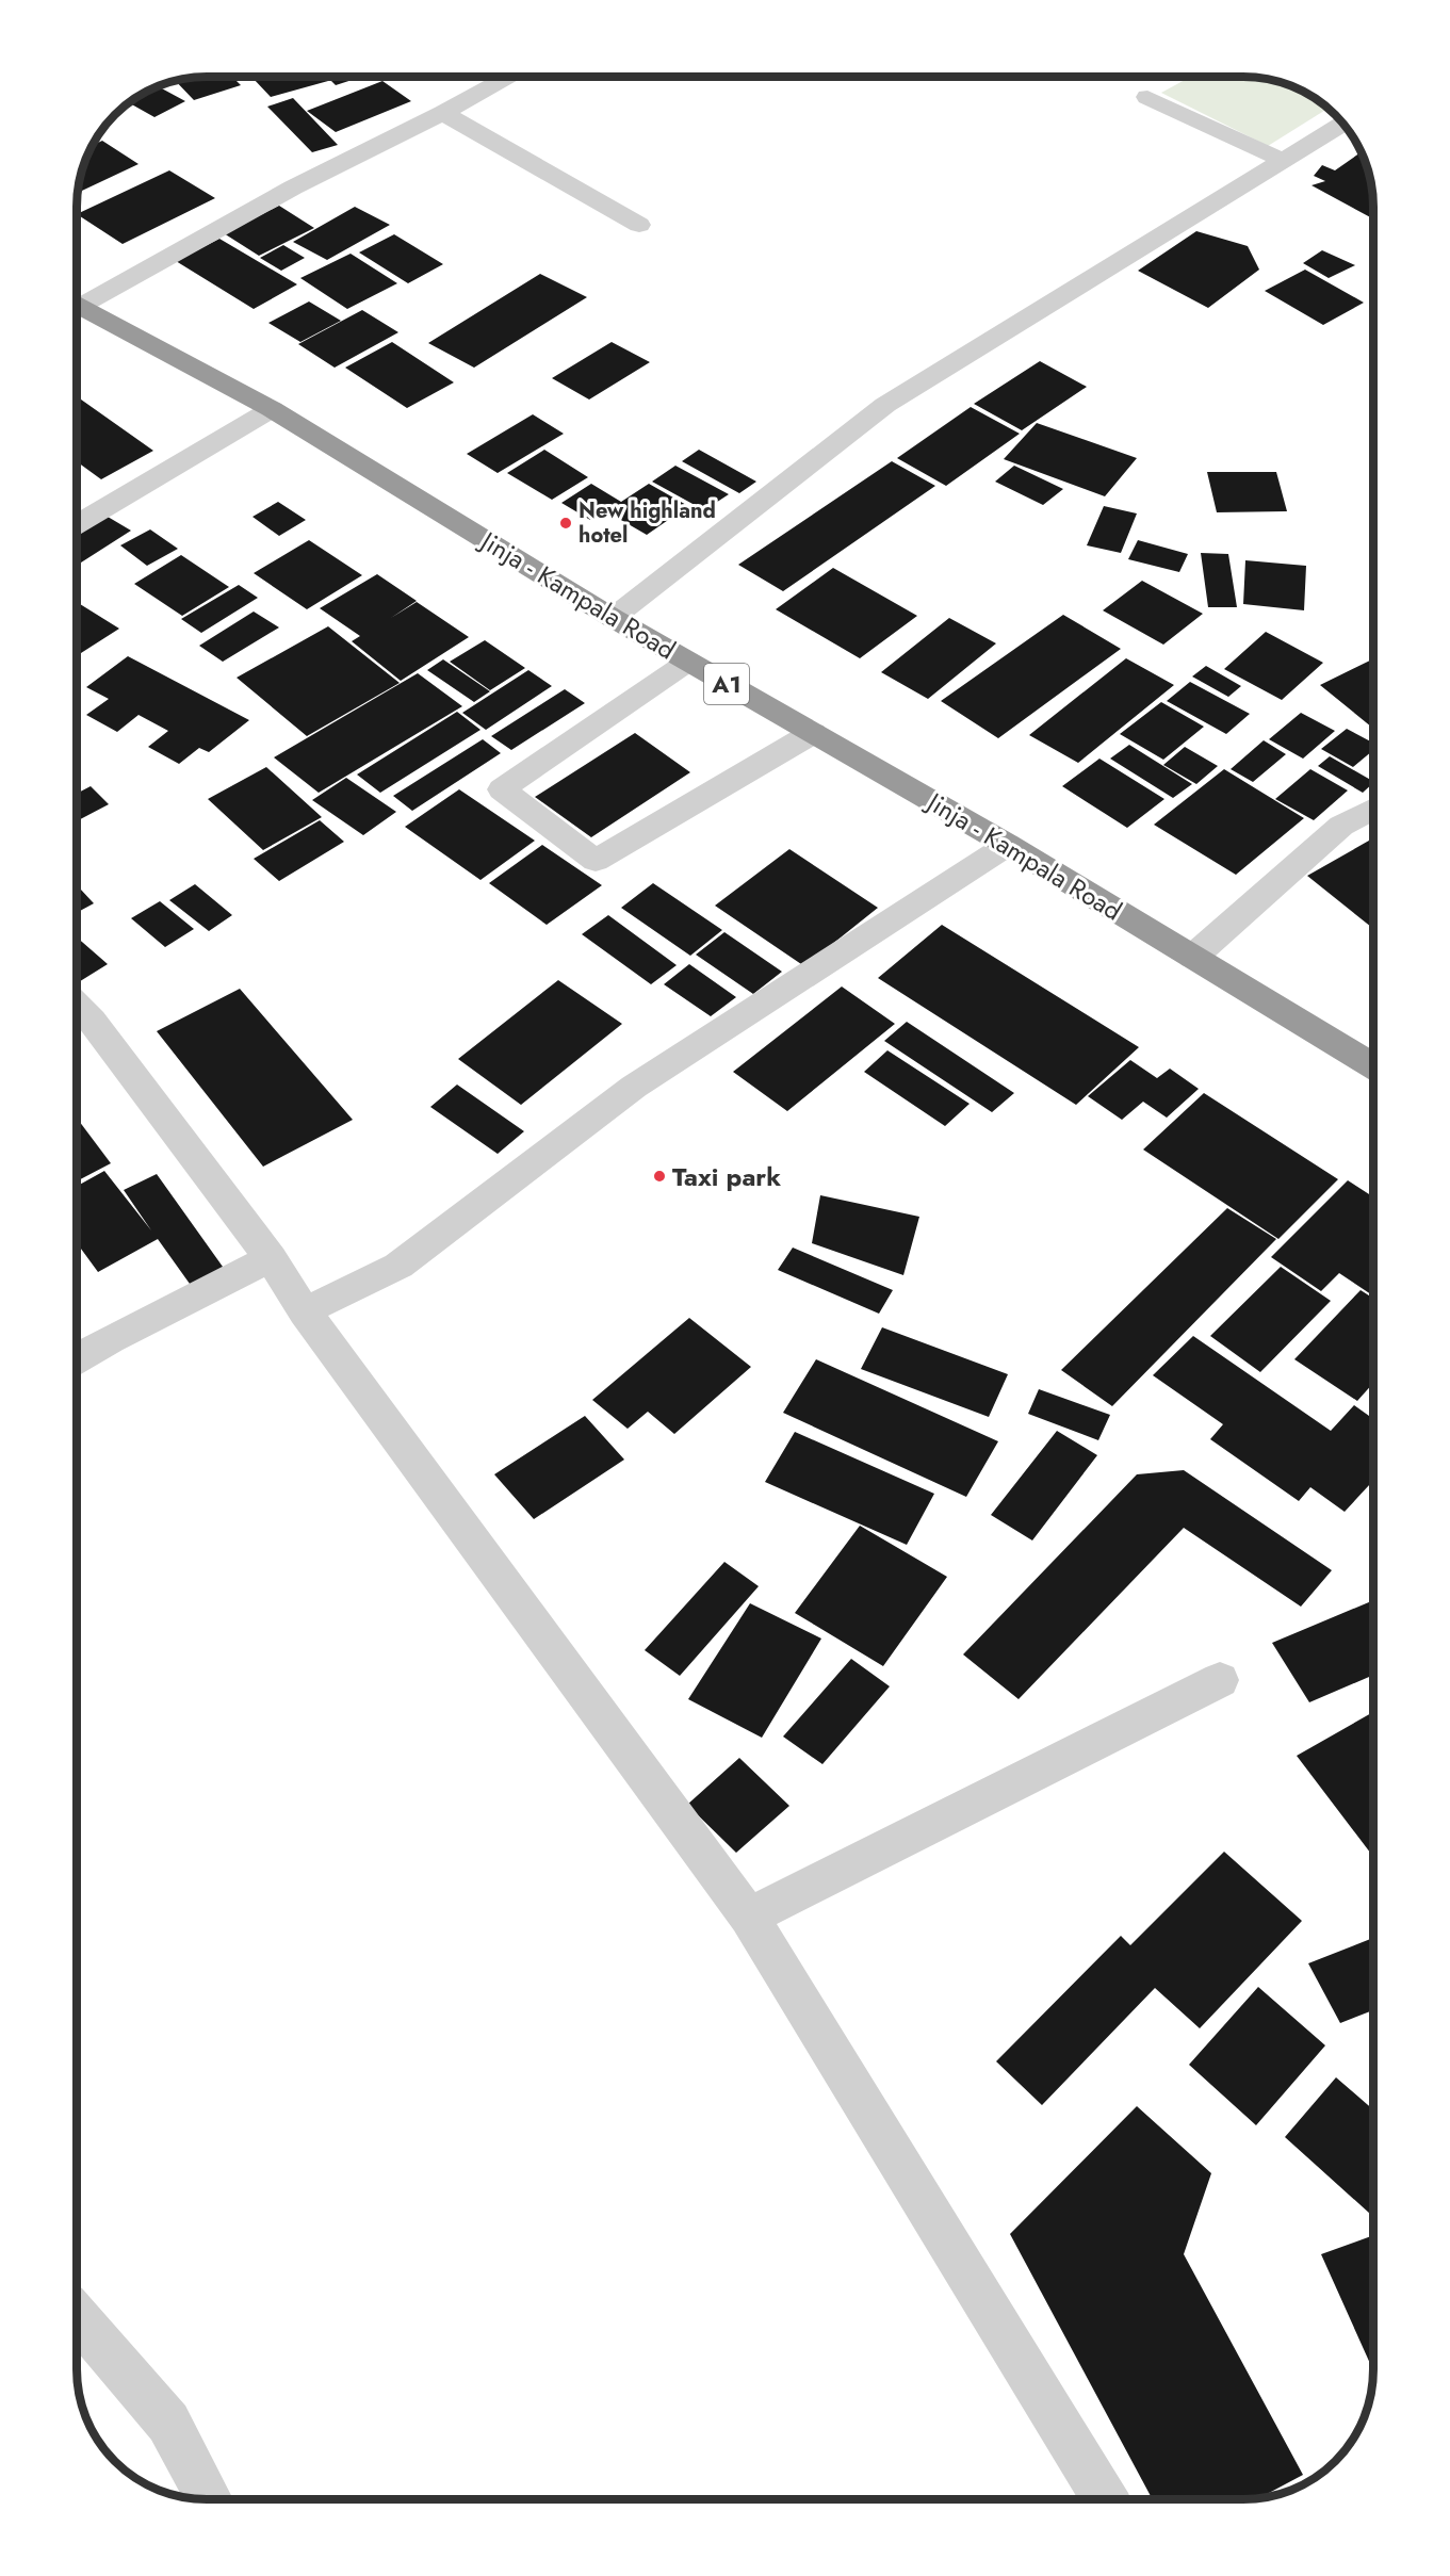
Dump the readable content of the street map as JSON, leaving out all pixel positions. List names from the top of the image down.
{
  "streets": {
    "highway": ["Jinja - Kampala Road", "A1"]
  },
  "places": ["New highland hotel", "Taxi park"]
}
